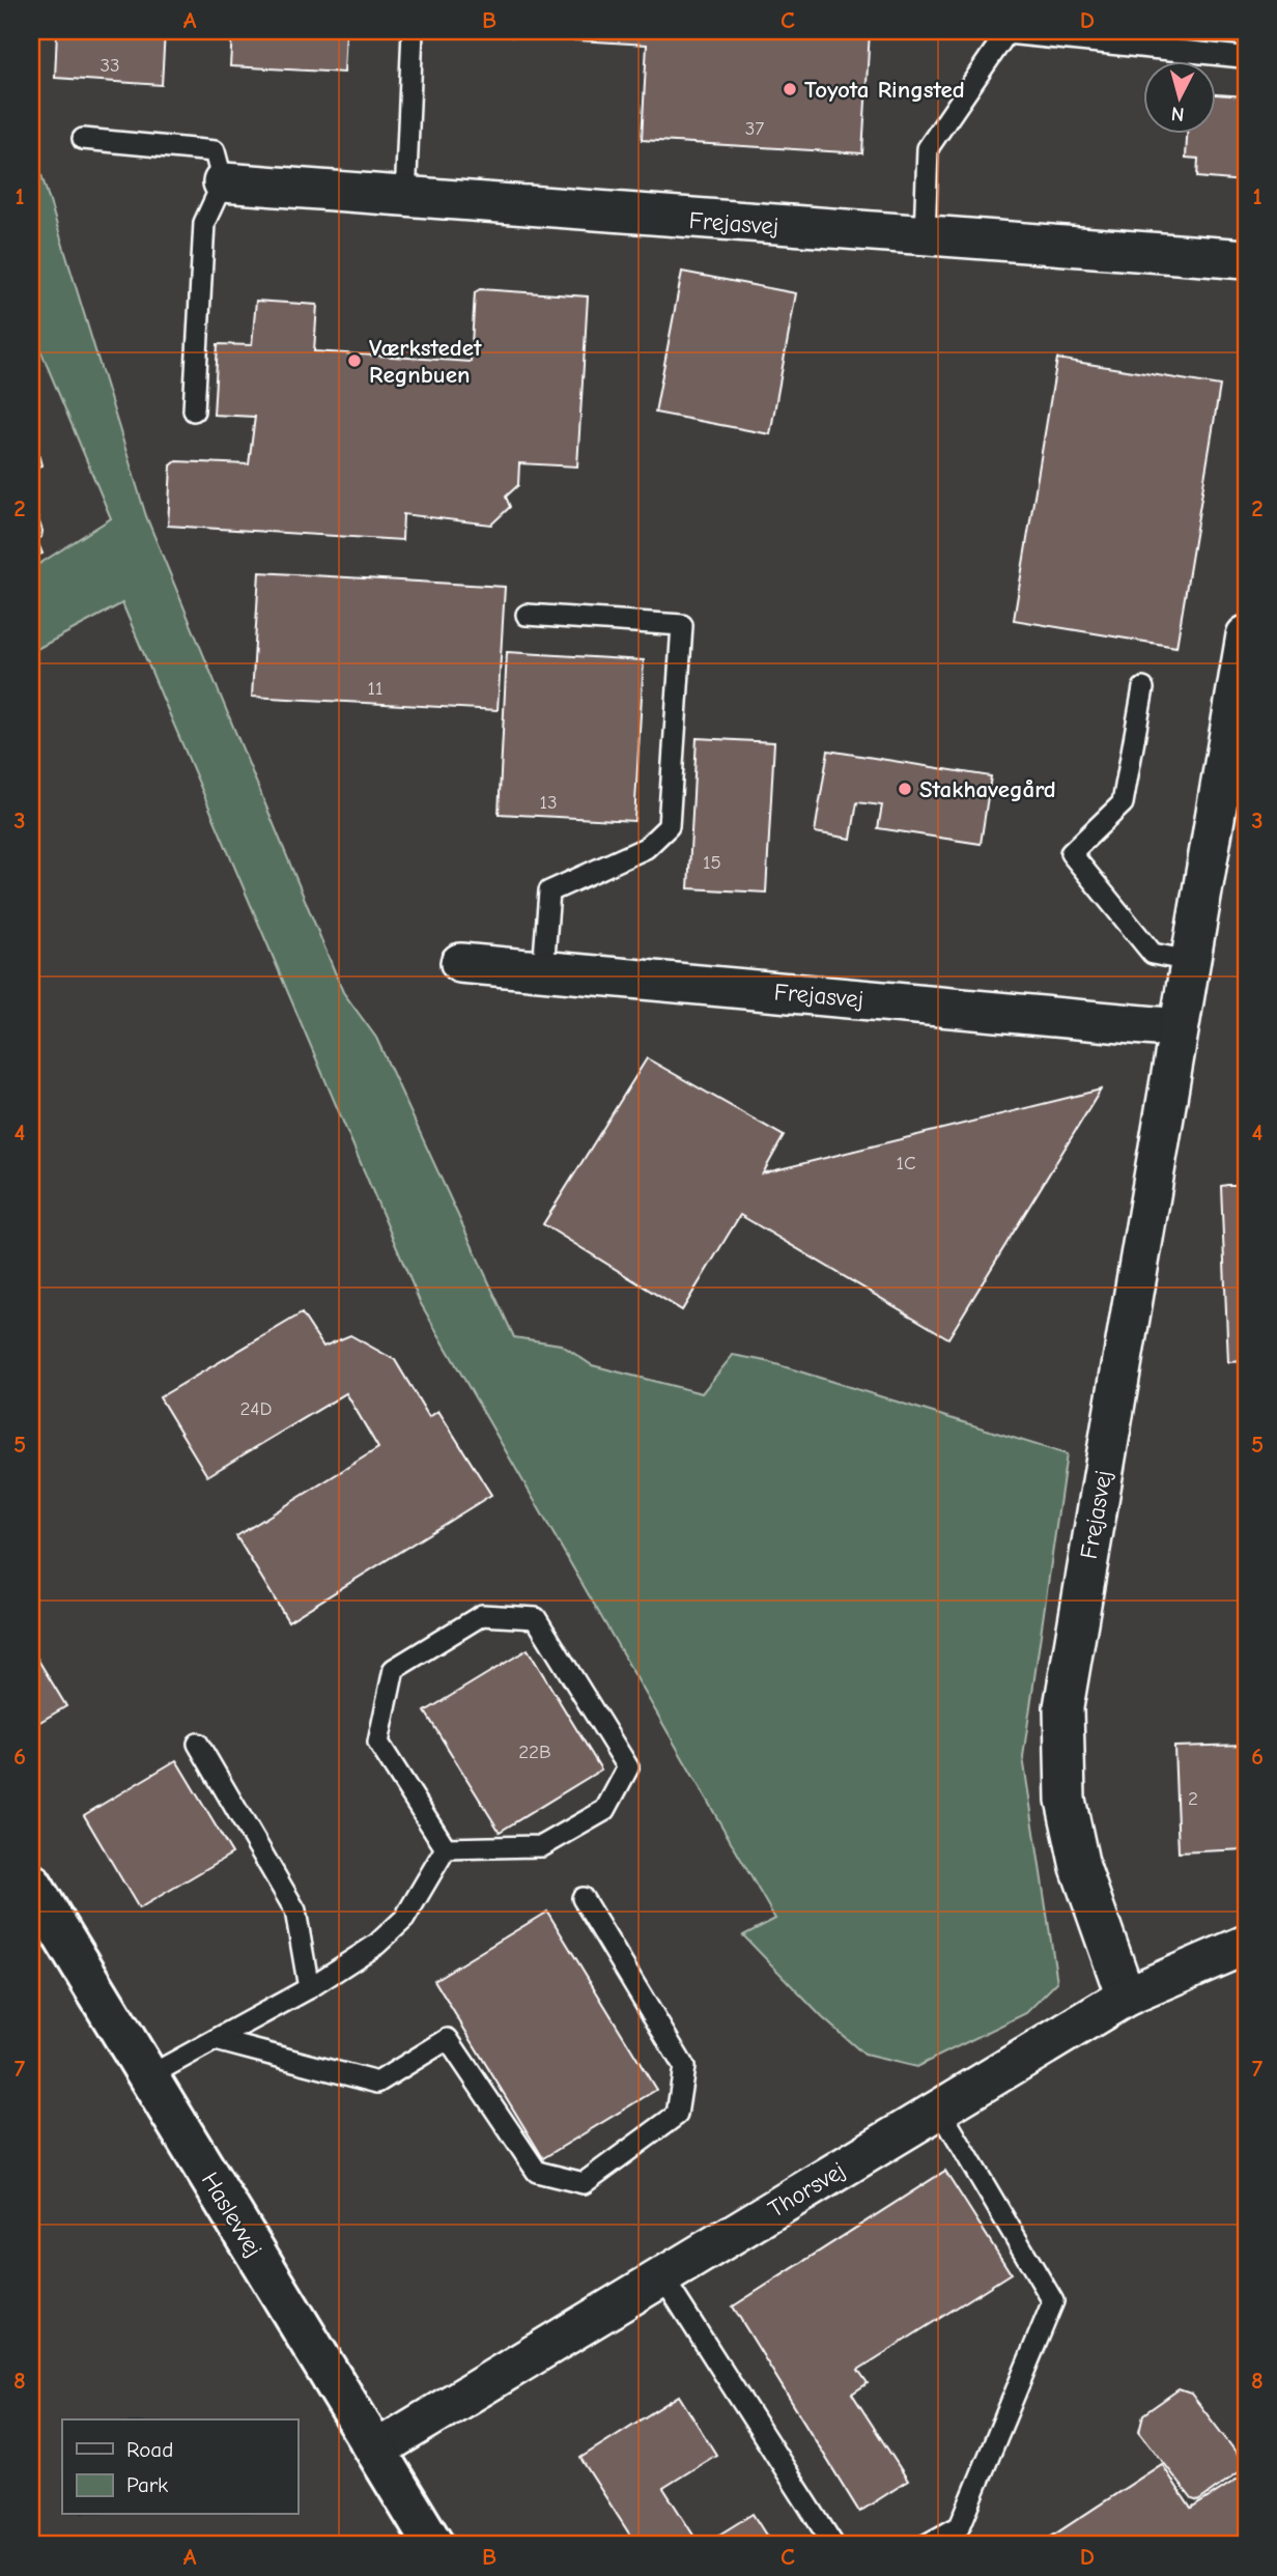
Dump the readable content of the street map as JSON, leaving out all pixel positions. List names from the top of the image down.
{
  "streets": {
    "street": ["Frejasvej", "Thorsvej", "Haslevvej"]
  },
  "crossings": [
    ["Frejasvej", "Thorsvej"],
    ["Thorsvej", "Haslevvej"]
  ],
  "places": ["Toyota Ringsted", "Værkstedet Regnbuen", "Stakhavegård"],
  "house_numbers": [
    "33",
    "37",
    "11",
    "13",
    "15",
    "1C",
    "24D",
    "22B",
    "2"
  ],
  "legend": ["Road", "Park"],
  "north": "bottom",
  "grid": {
    "columns": [
      "A",
      "B",
      "C",
      "D"
    ],
    "rows": [
      "1",
      "2",
      "3",
      "4",
      "5",
      "6",
      "7",
      "8"
    ]
  }
}
